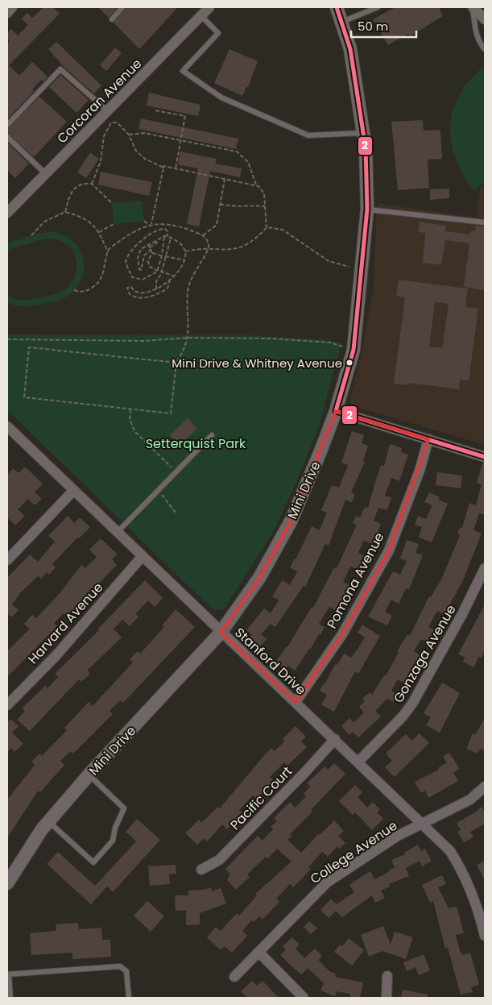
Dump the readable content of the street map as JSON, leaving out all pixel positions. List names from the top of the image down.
{
  "streets": {
    "street": [
      "Corcoran Avenue",
      "Mini Drive",
      "Pomona Avenue",
      "Harvard Avenue",
      "Gonzaga Avenue",
      "Stanford Drive",
      "Pacific Court",
      "College Avenue"
    ]
  },
  "crossings": [
    ["Mini Drive", "Stanford Drive"],
    ["Pomona Avenue", "Stanford Drive"],
    ["Harvard Avenue", "Stanford Drive"],
    ["Gonzaga Avenue", "Stanford Drive"],
    ["Stanford Drive", "Pacific Court"],
    ["Stanford Drive", "College Avenue"]
  ],
  "parks": ["Setterquist Park"],
  "places": ["Mini Drive & Whitney Avenue"],
  "lines": ["transit line 2"],
  "scale_bar": "50 m"
}
